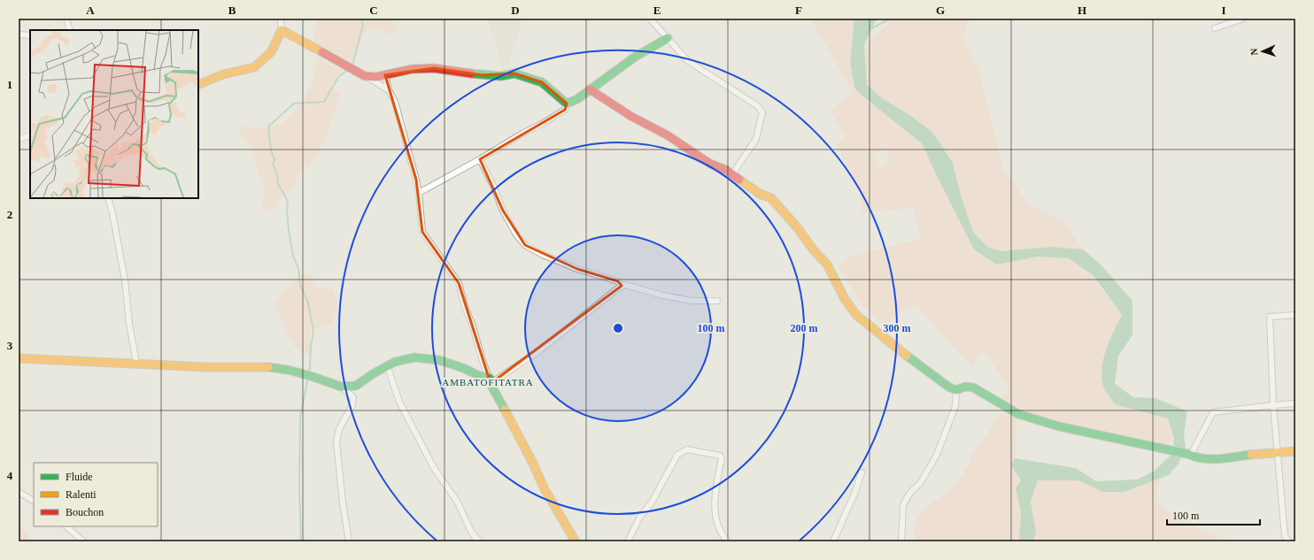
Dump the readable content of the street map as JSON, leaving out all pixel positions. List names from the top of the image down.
{
  "districts": ["AMBATOFITATRA"],
  "legend": ["Fluide", "Ralenti", "Bouchon"],
  "scale_bar": "100 m",
  "north": "left",
  "grid": {
    "columns": [
      "A",
      "B",
      "C",
      "D",
      "E",
      "F",
      "G",
      "H",
      "I"
    ],
    "rows": [
      "1",
      "2",
      "3",
      "4"
    ]
  },
  "rings": ["100 m", "200 m", "300 m"]
}
